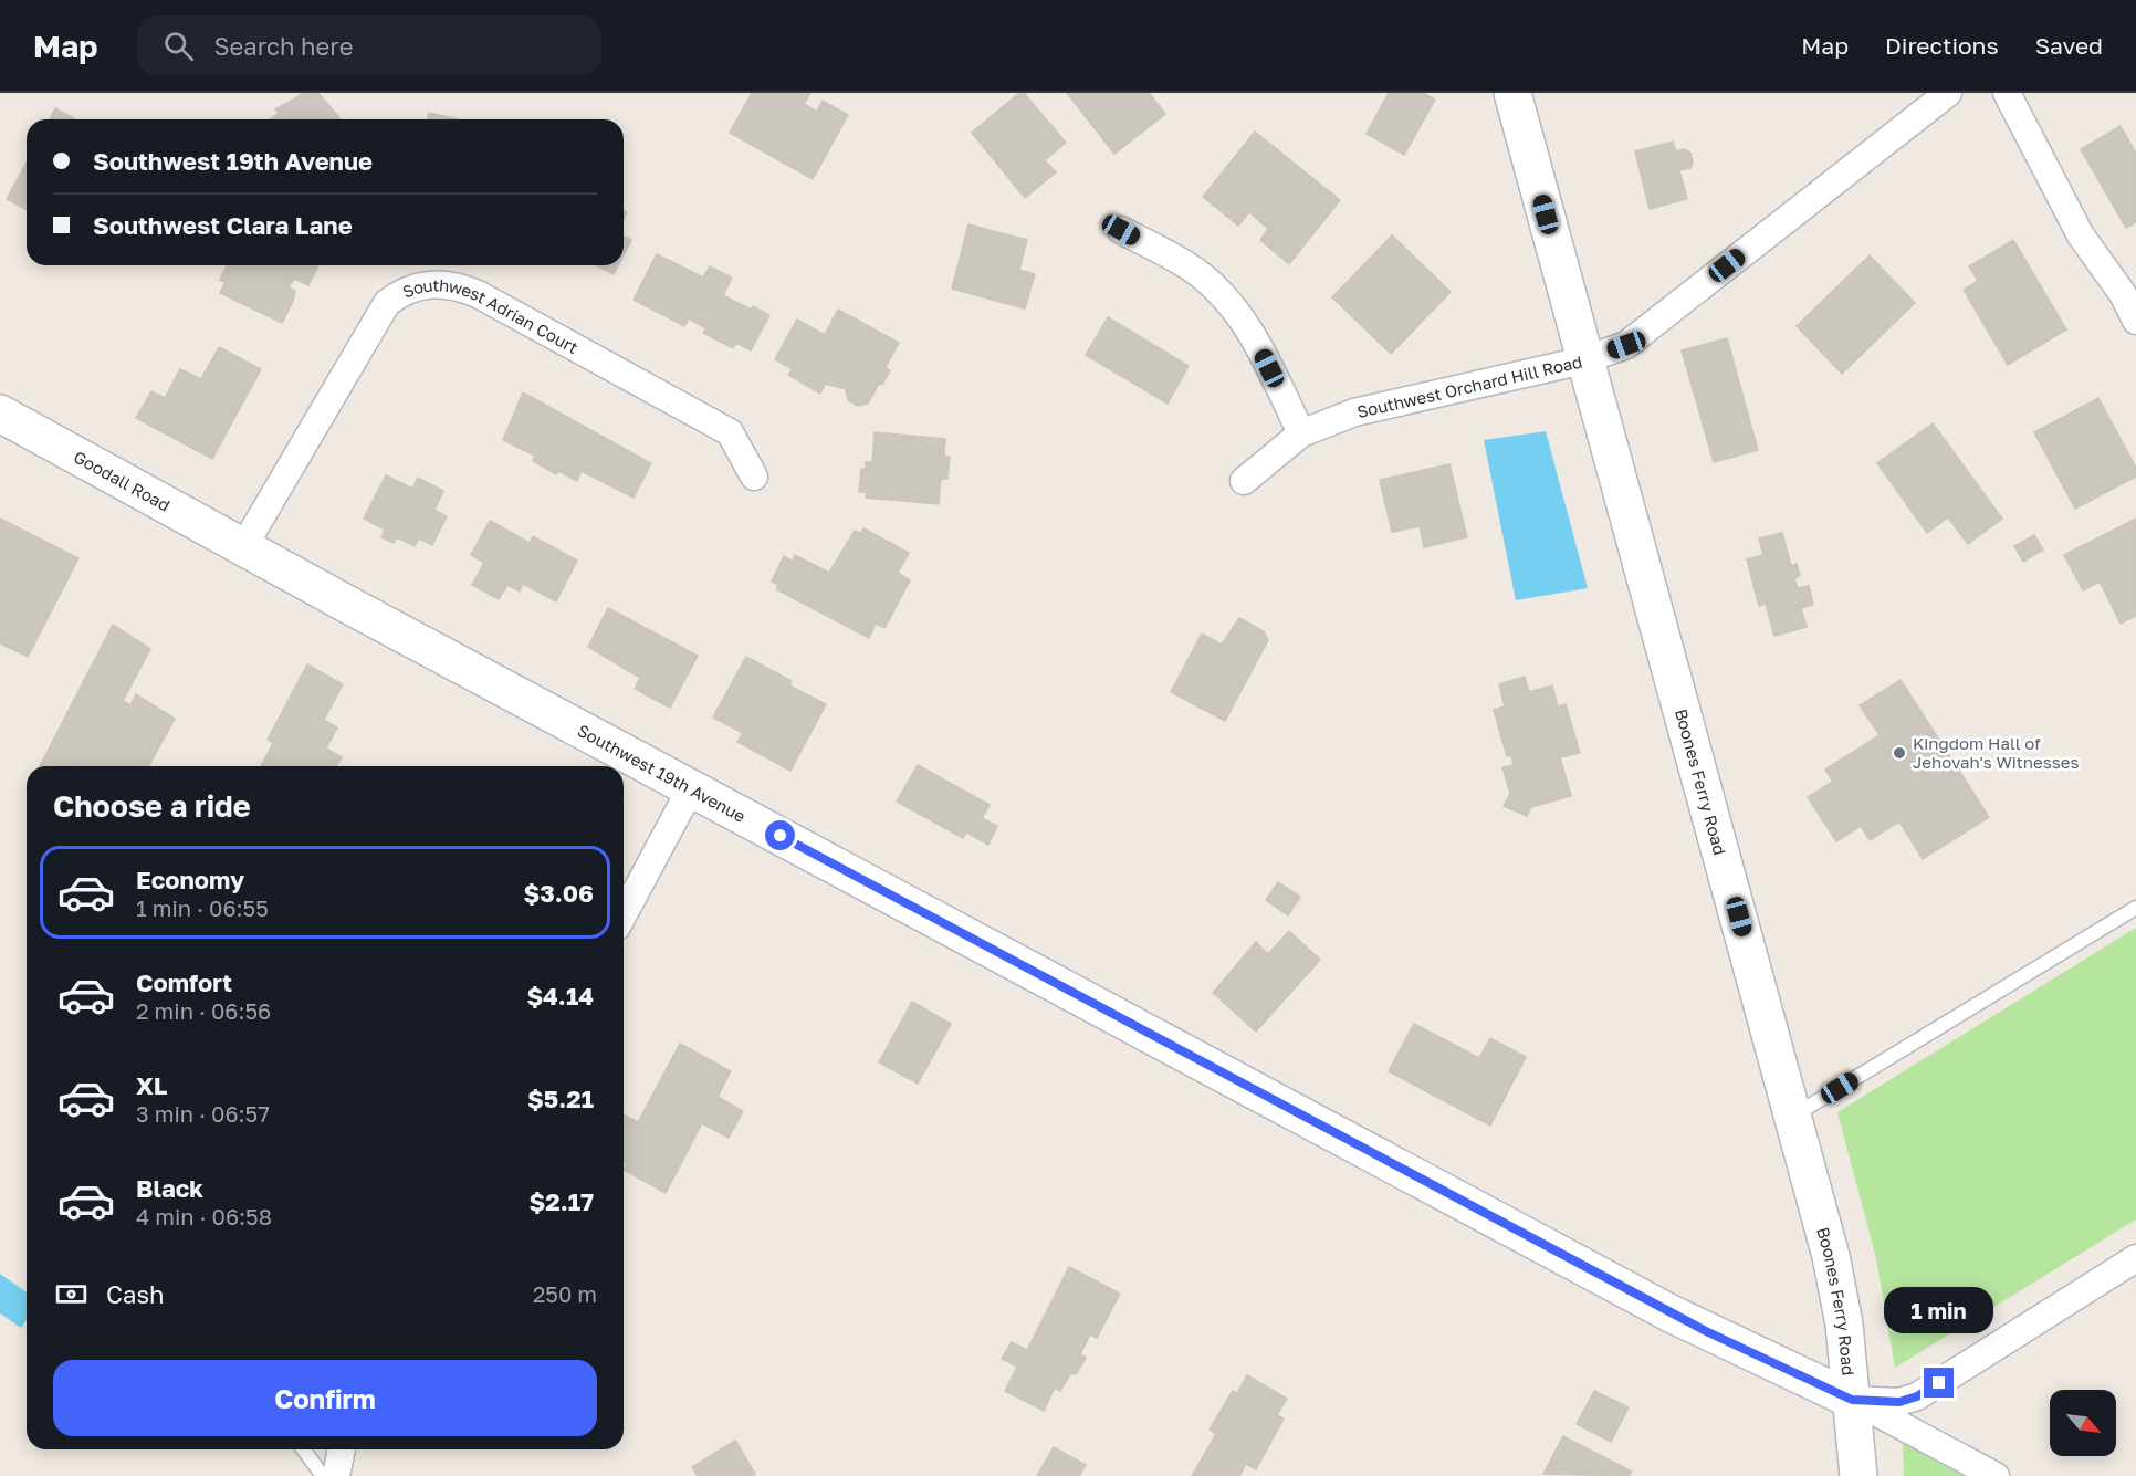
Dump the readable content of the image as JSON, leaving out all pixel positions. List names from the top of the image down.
{
  "streets": {
    "street": [
      "Southwest Adrian Court",
      "Southwest Orchard Hill Road",
      "Goodall Road",
      "Southwest 19th Avenue",
      "Boones Ferry Road"
    ]
  },
  "crossings": [
    ["Southwest Adrian Court", "Goodall Road"],
    ["Southwest Adrian Court", "Southwest 19th Avenue"],
    ["Southwest Orchard Hill Road", "Boones Ferry Road"],
    ["Goodall Road", "Southwest 19th Avenue"],
    ["Southwest 19th Avenue", "Boones Ferry Road"]
  ],
  "places": ["Kingdom Hall of Jehovah's Witnesses"],
  "north": "bottom right",
  "page": {
    "header": "Map",
    "search": "Search here",
    "nav": ["Map", "Directions", "Saved"],
    "banner": ["Southwest 19th Avenue", "Southwest Clara Lane"],
    "heading": "Choose a ride",
    "list": [
      {
        "name": "Economy",
        "note": "1 min · 06:55",
        "value": "$3.06"
      },
      {
        "name": "Comfort",
        "note": "2 min · 06:56",
        "value": "$4.14"
      },
      {
        "name": "XL",
        "note": "3 min · 06:57",
        "value": "$5.21"
      },
      {
        "name": "Black",
        "note": "4 min · 06:58",
        "value": "$2.17"
      }
    ],
    "pay": ["Cash", "250 m"],
    "bubble": "1 min",
    "buttons": "Confirm"
  }
}
